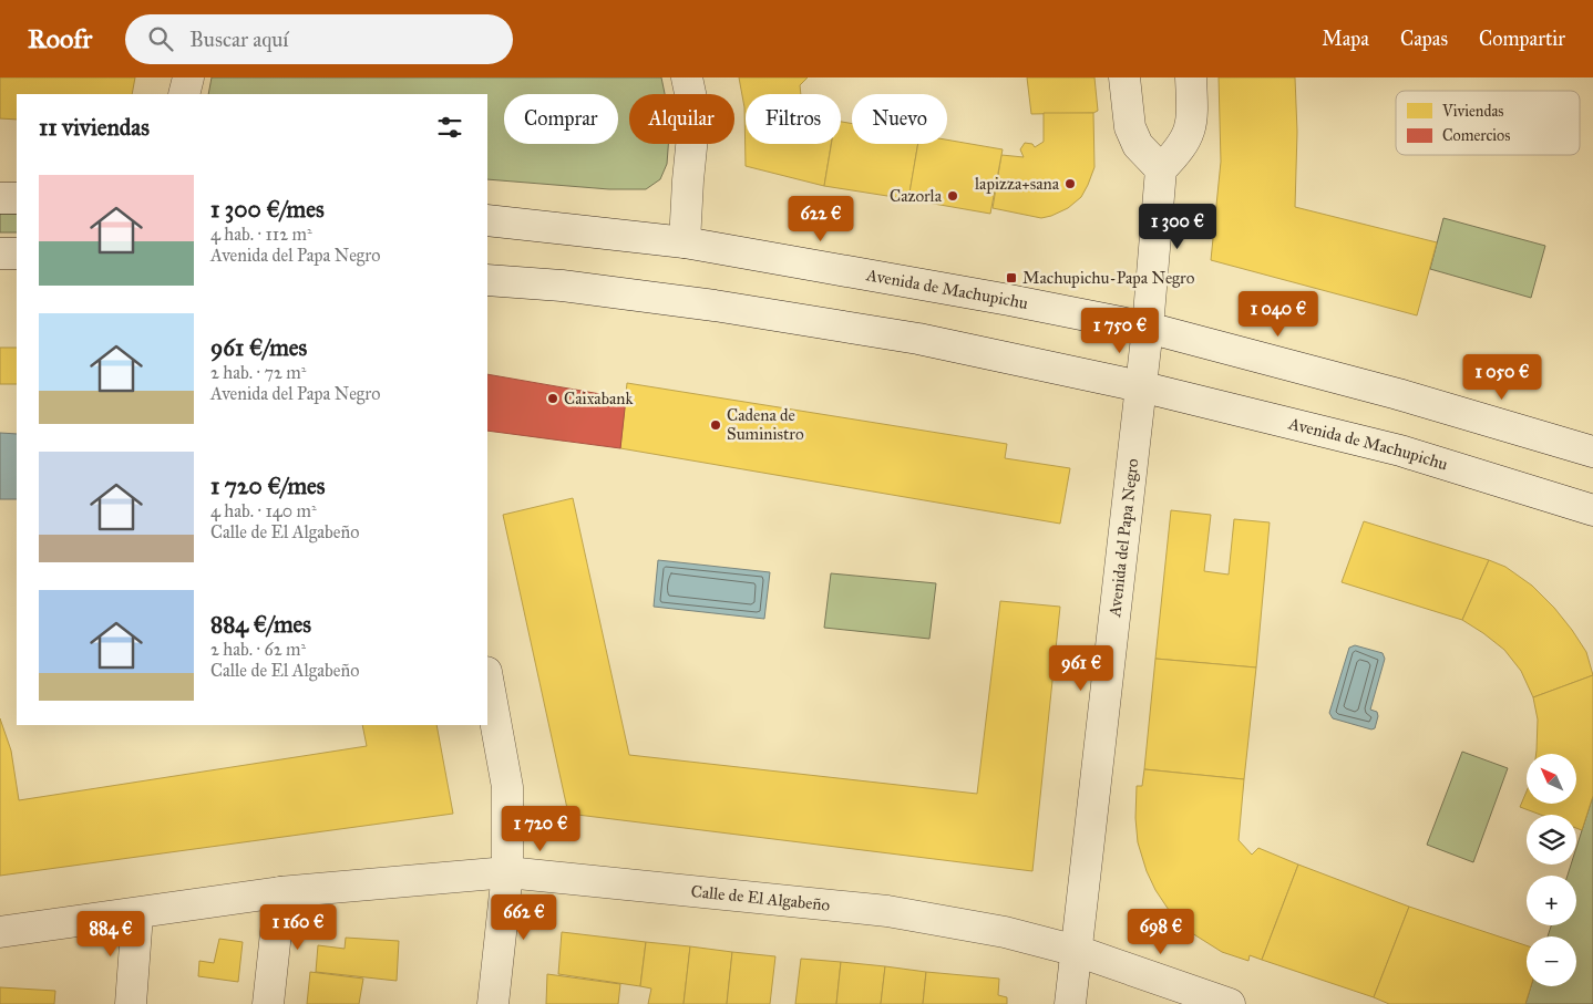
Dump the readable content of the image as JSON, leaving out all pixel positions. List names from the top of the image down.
{
  "streets": {
    "street": ["Avenida de Machupichu", "Avenida del Papa Negro", "Calle de El Algabeño"]
  },
  "crossings": [
    ["Avenida de Machupichu", "Avenida del Papa Negro"],
    ["Avenida del Papa Negro", "Calle de El Algabeño"]
  ],
  "places": {
    "other": [
      "lapizza+sana",
      "Cazorla",
      "Caixabank",
      "Cadena de Suministro"
    ],
    "transit": ["Machupichu-Papa Negro"]
  },
  "legend": ["Viviendas", "Comercios"],
  "north": "top left",
  "page": {
    "header": "Roofr",
    "search": "Buscar aquí",
    "nav": ["Mapa", "Capas", "Compartir"],
    "chip": [
      "Comprar",
      "Alquilar",
      "Filtros",
      "Nuevo"
    ],
    "heading": "11 viviendas",
    "list": [
      {
        "name": "1 300 €/mes",
        "note": "4 hab. · 112 m² · Avenida del Papa Negro"
      },
      {
        "name": "961 €/mes",
        "note": "2 hab. · 72 m² · Avenida del Papa Negro"
      },
      {
        "name": "1 720 €/mes",
        "note": "4 hab. · 140 m² · Calle de El Algabeño"
      },
      {
        "name": "884 €/mes",
        "note": "2 hab. · 62 m² · Calle de El Algabeño"
      }
    ],
    "price": [
      "622 €",
      "1 300 €",
      "1 040 €",
      "1 750 €",
      "1 050 €",
      "961 €",
      "1 720 €",
      "662 €",
      "1 160 €",
      "698 €",
      "884 €"
    ],
    "map_buttons": ["+", "−"]
  }
}
